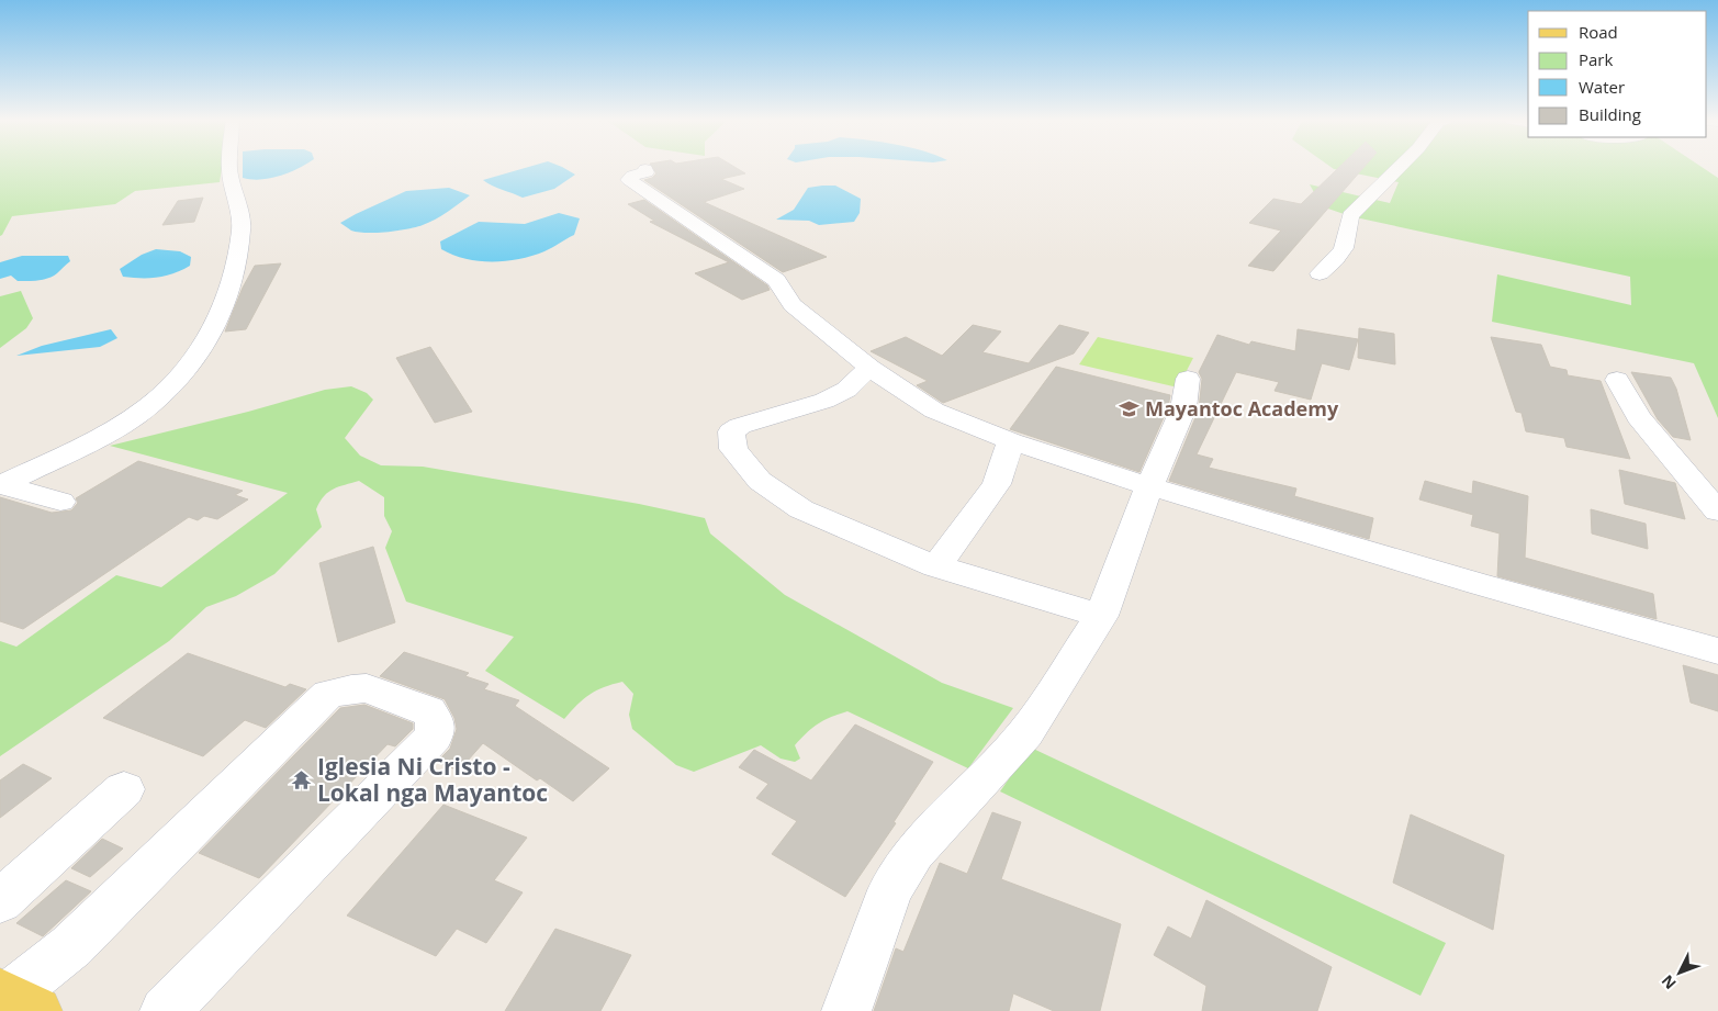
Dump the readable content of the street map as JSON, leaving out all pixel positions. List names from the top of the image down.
{
  "places": {
    "school or university": ["Mayantoc Academy"],
    "temple": ["Iglesia Ni Cristo - Lokal nga Mayantoc"]
  },
  "legend": [
    "Road",
    "Park",
    "Water",
    "Building"
  ],
  "north": "bottom left"
}
